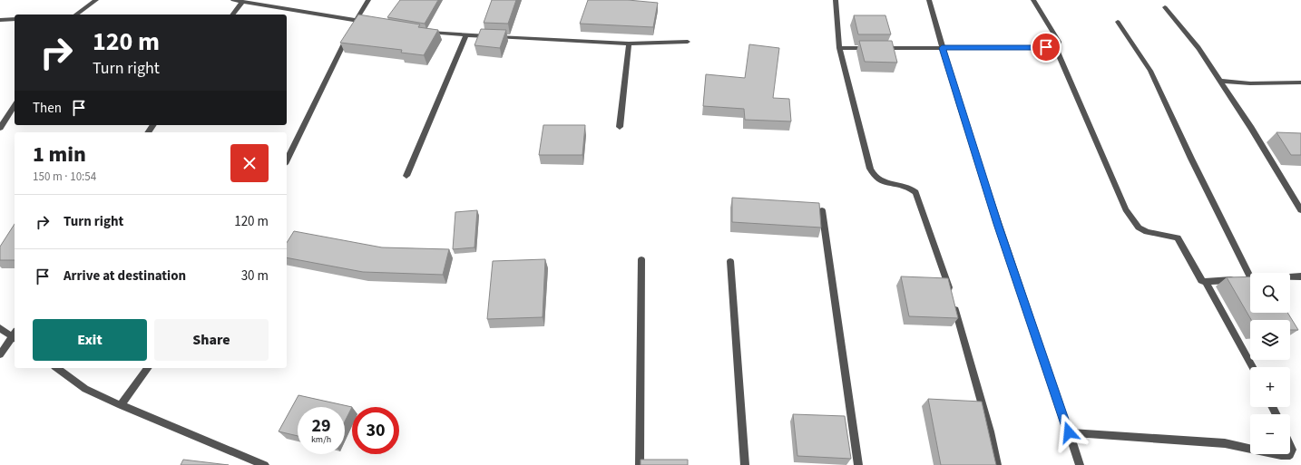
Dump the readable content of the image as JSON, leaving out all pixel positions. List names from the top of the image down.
{
  "page": {
    "turn": ["120 m", "Turn right"],
    "then": "Then",
    "heading": ["1 min", "150 m · 10:54"],
    "list": [
      {
        "name": "Turn right",
        "value": "120 m"
      },
      {
        "name": "Arrive at destination",
        "value": "30 m"
      }
    ],
    "map_buttons": ["+", "−"],
    "buttons": ["Exit", "Share"],
    "speed": "29 km/h",
    "limit": "30"
  }
}
